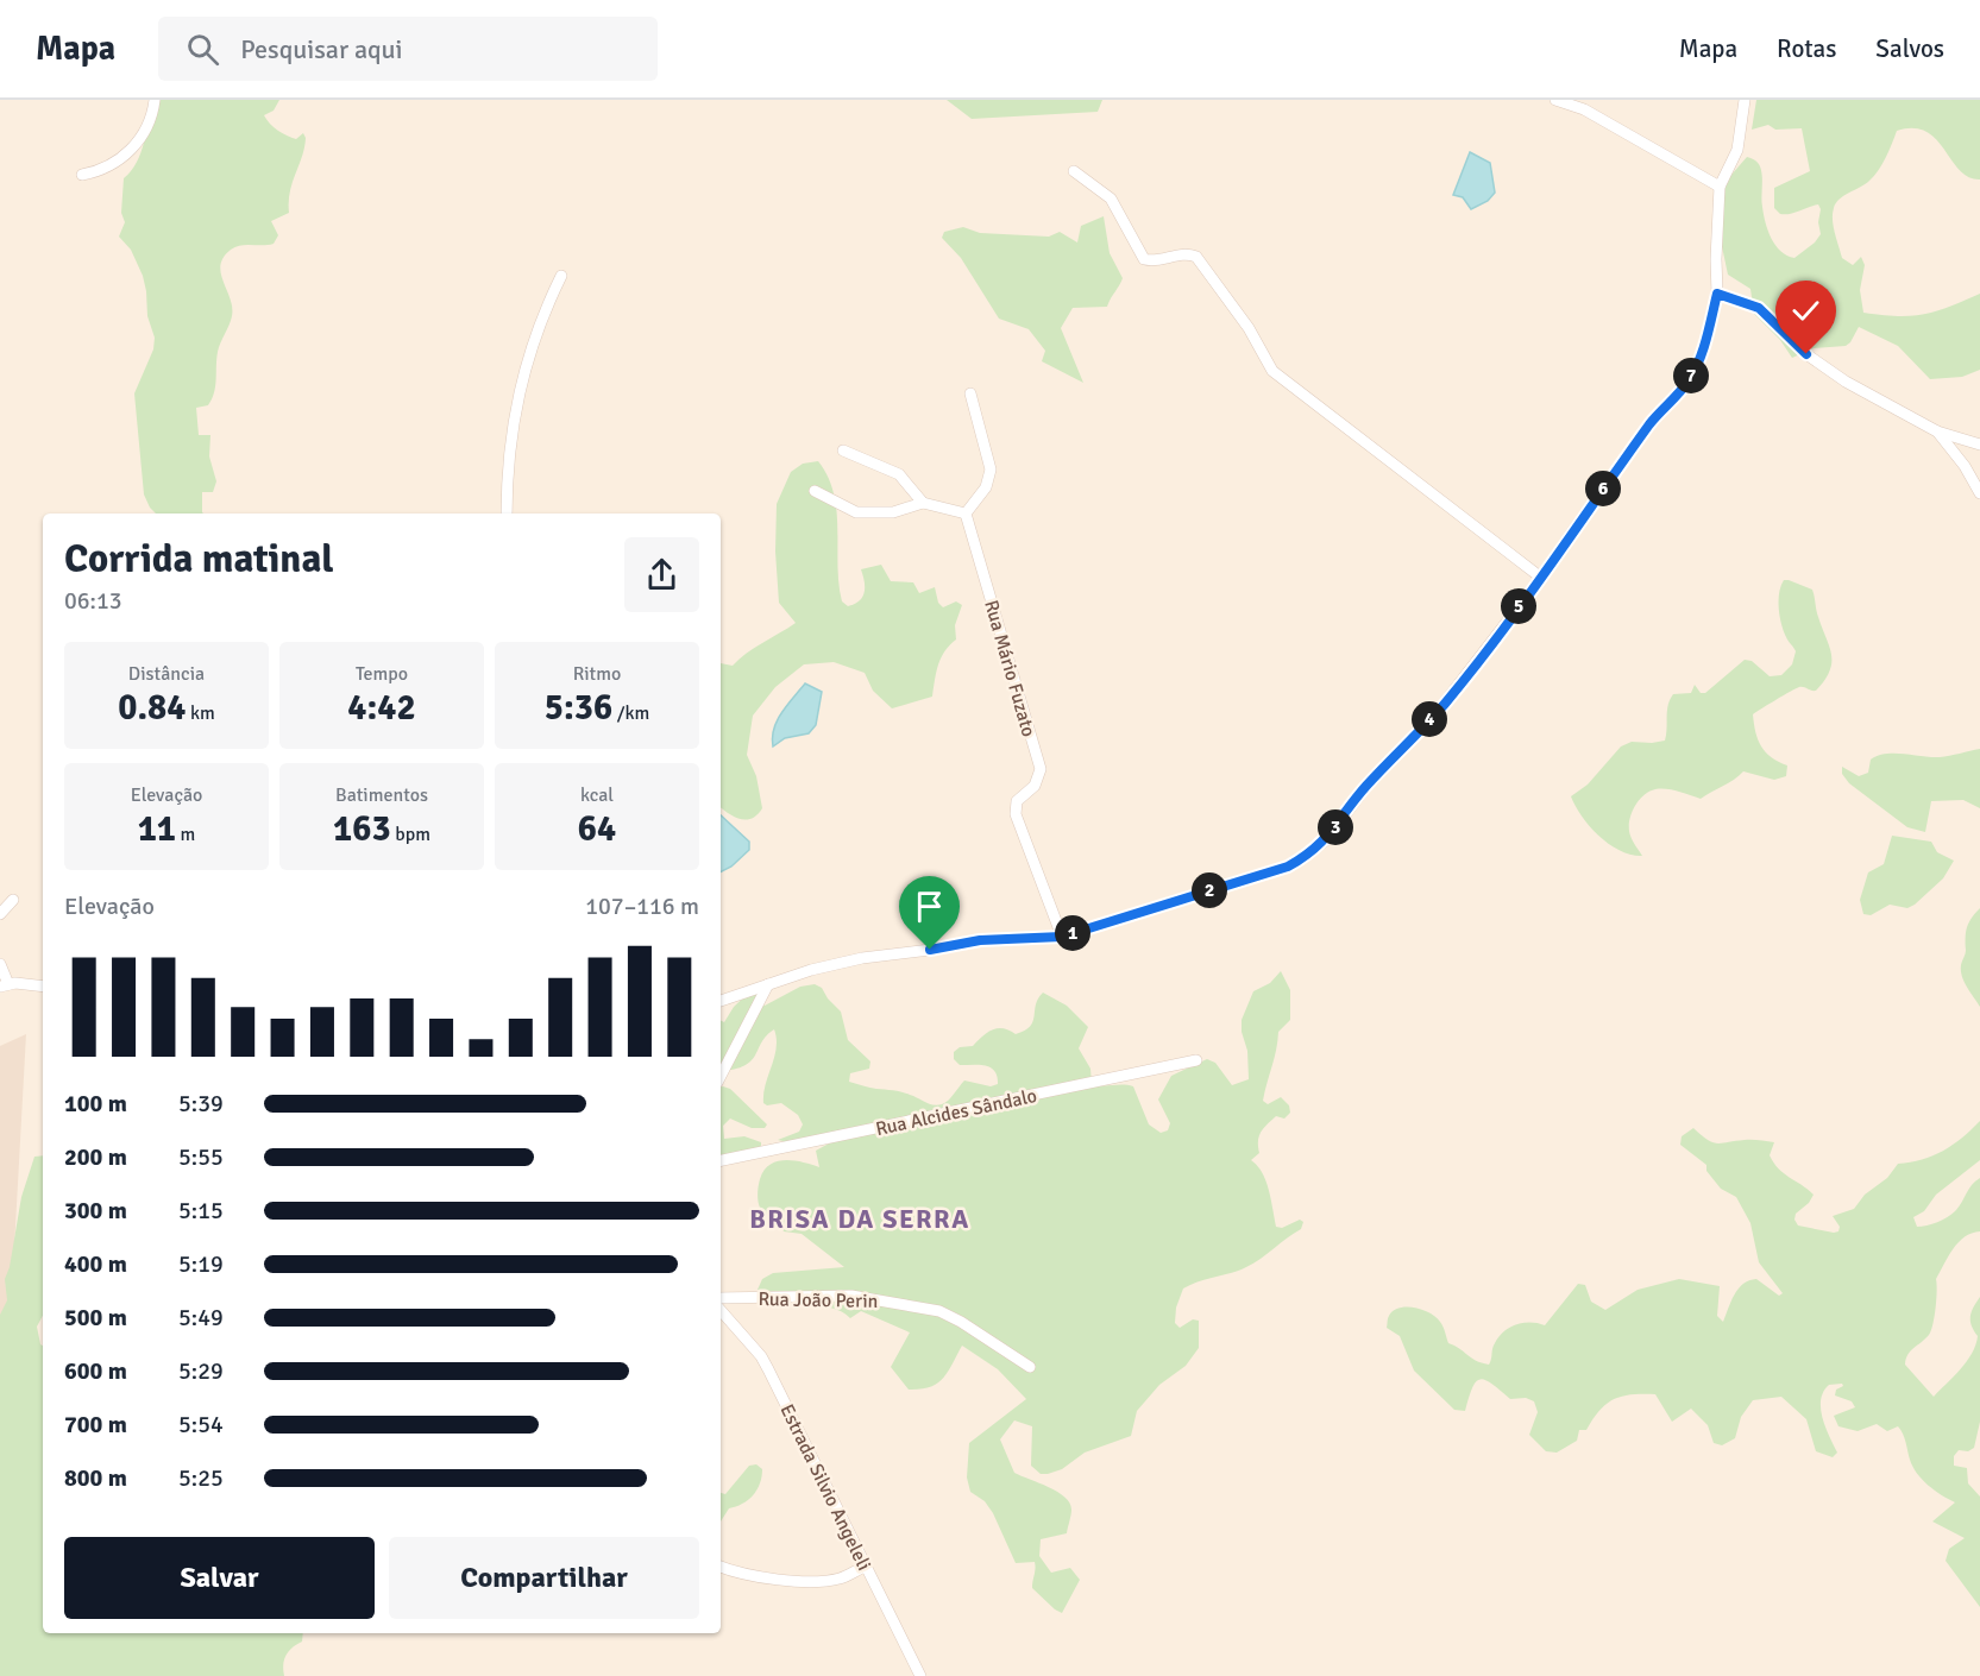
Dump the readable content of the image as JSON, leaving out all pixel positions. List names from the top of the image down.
{
  "streets": {
    "street": [
      "Rua Mário Fuzato",
      "Rua Alcides Sândalo",
      "Rua João Perin",
      "Estrada Silvio Angeleli"
    ]
  },
  "districts": ["BRISA DA SERRA"],
  "page": {
    "header": "Mapa",
    "search": "Pesquisar aqui",
    "nav": ["Mapa", "Rotas", "Salvos"],
    "pins": [
      "7",
      "6",
      "5",
      "4",
      "3",
      "2",
      "1"
    ],
    "heading": ["Corrida matinal", "06:13"],
    "stats": [
      ["Distância", "0.84 km"],
      ["Tempo", "4:42"],
      ["Ritmo", "5:36 /km"],
      ["Elevação", "11 m"],
      ["Batimentos", "163 bpm"],
      ["kcal", "64"]
    ],
    "chart": ["Elevação", "107–116 m"],
    "list": [
      {
        "name": "100 m",
        "note": "5:39"
      },
      {
        "name": "200 m",
        "note": "5:55"
      },
      {
        "name": "300 m",
        "note": "5:15"
      },
      {
        "name": "400 m",
        "note": "5:19"
      },
      {
        "name": "500 m",
        "note": "5:49"
      },
      {
        "name": "600 m",
        "note": "5:29"
      },
      {
        "name": "700 m",
        "note": "5:54"
      },
      {
        "name": "800 m",
        "note": "5:25"
      }
    ],
    "buttons": ["Salvar", "Compartilhar"]
  }
}
